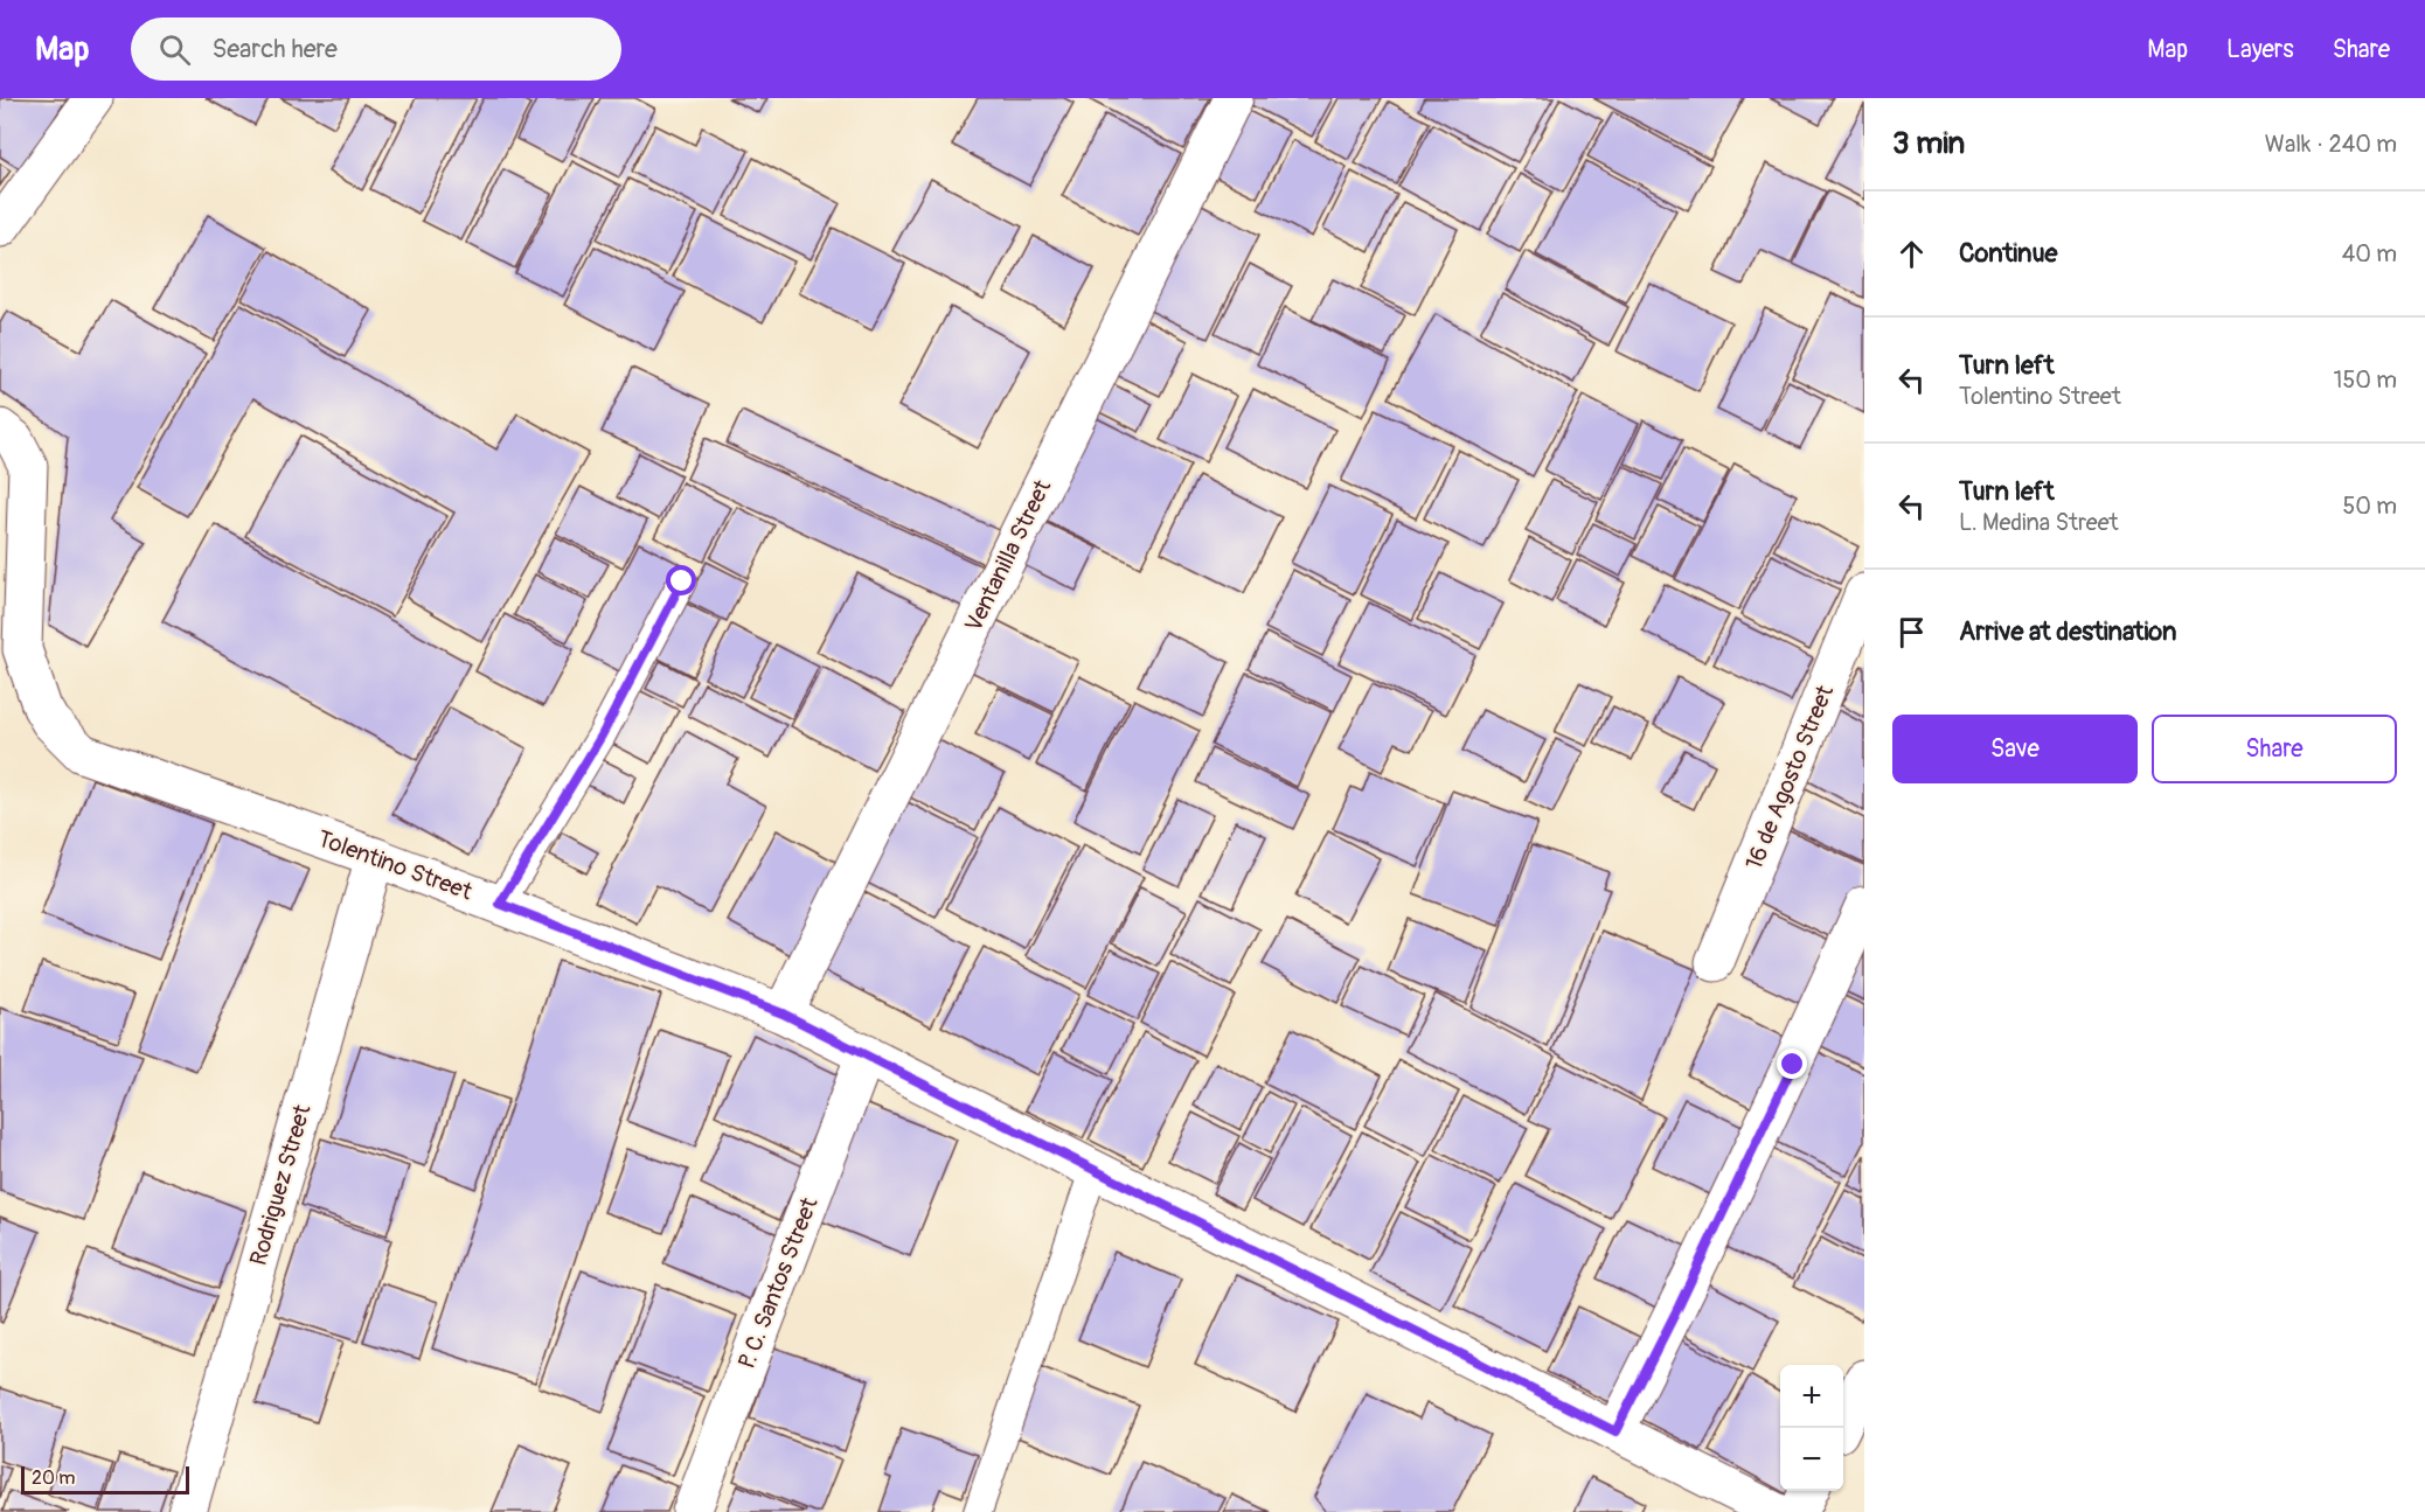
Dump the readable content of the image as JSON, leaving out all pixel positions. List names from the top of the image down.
{
  "streets": {
    "street": [
      "Ventanilla Street",
      "16 de Agosto Street",
      "Tolentino Street",
      "Rodriguez Street",
      "P. C. Santos Street"
    ]
  },
  "crossings": [
    ["Ventanilla Street", "Tolentino Street"],
    ["Tolentino Street", "Rodriguez Street"],
    ["Tolentino Street", "P. C. Santos Street"]
  ],
  "scale_bar": "20 m",
  "page": {
    "header": "Map",
    "search": "Search here",
    "nav": ["Map", "Layers", "Share"],
    "heading": ["3 min", "Walk · 240 m"],
    "list": [
      ["Continue", "40 m"],
      ["Turn left", "Tolentino Street", "150 m"],
      ["Turn left", "L. Medina Street", "50 m"],
      "Arrive at destination"
    ],
    "buttons": ["Save", "Share"],
    "map_buttons": ["+", "−"],
    "scale": "20 m"
  }
}
